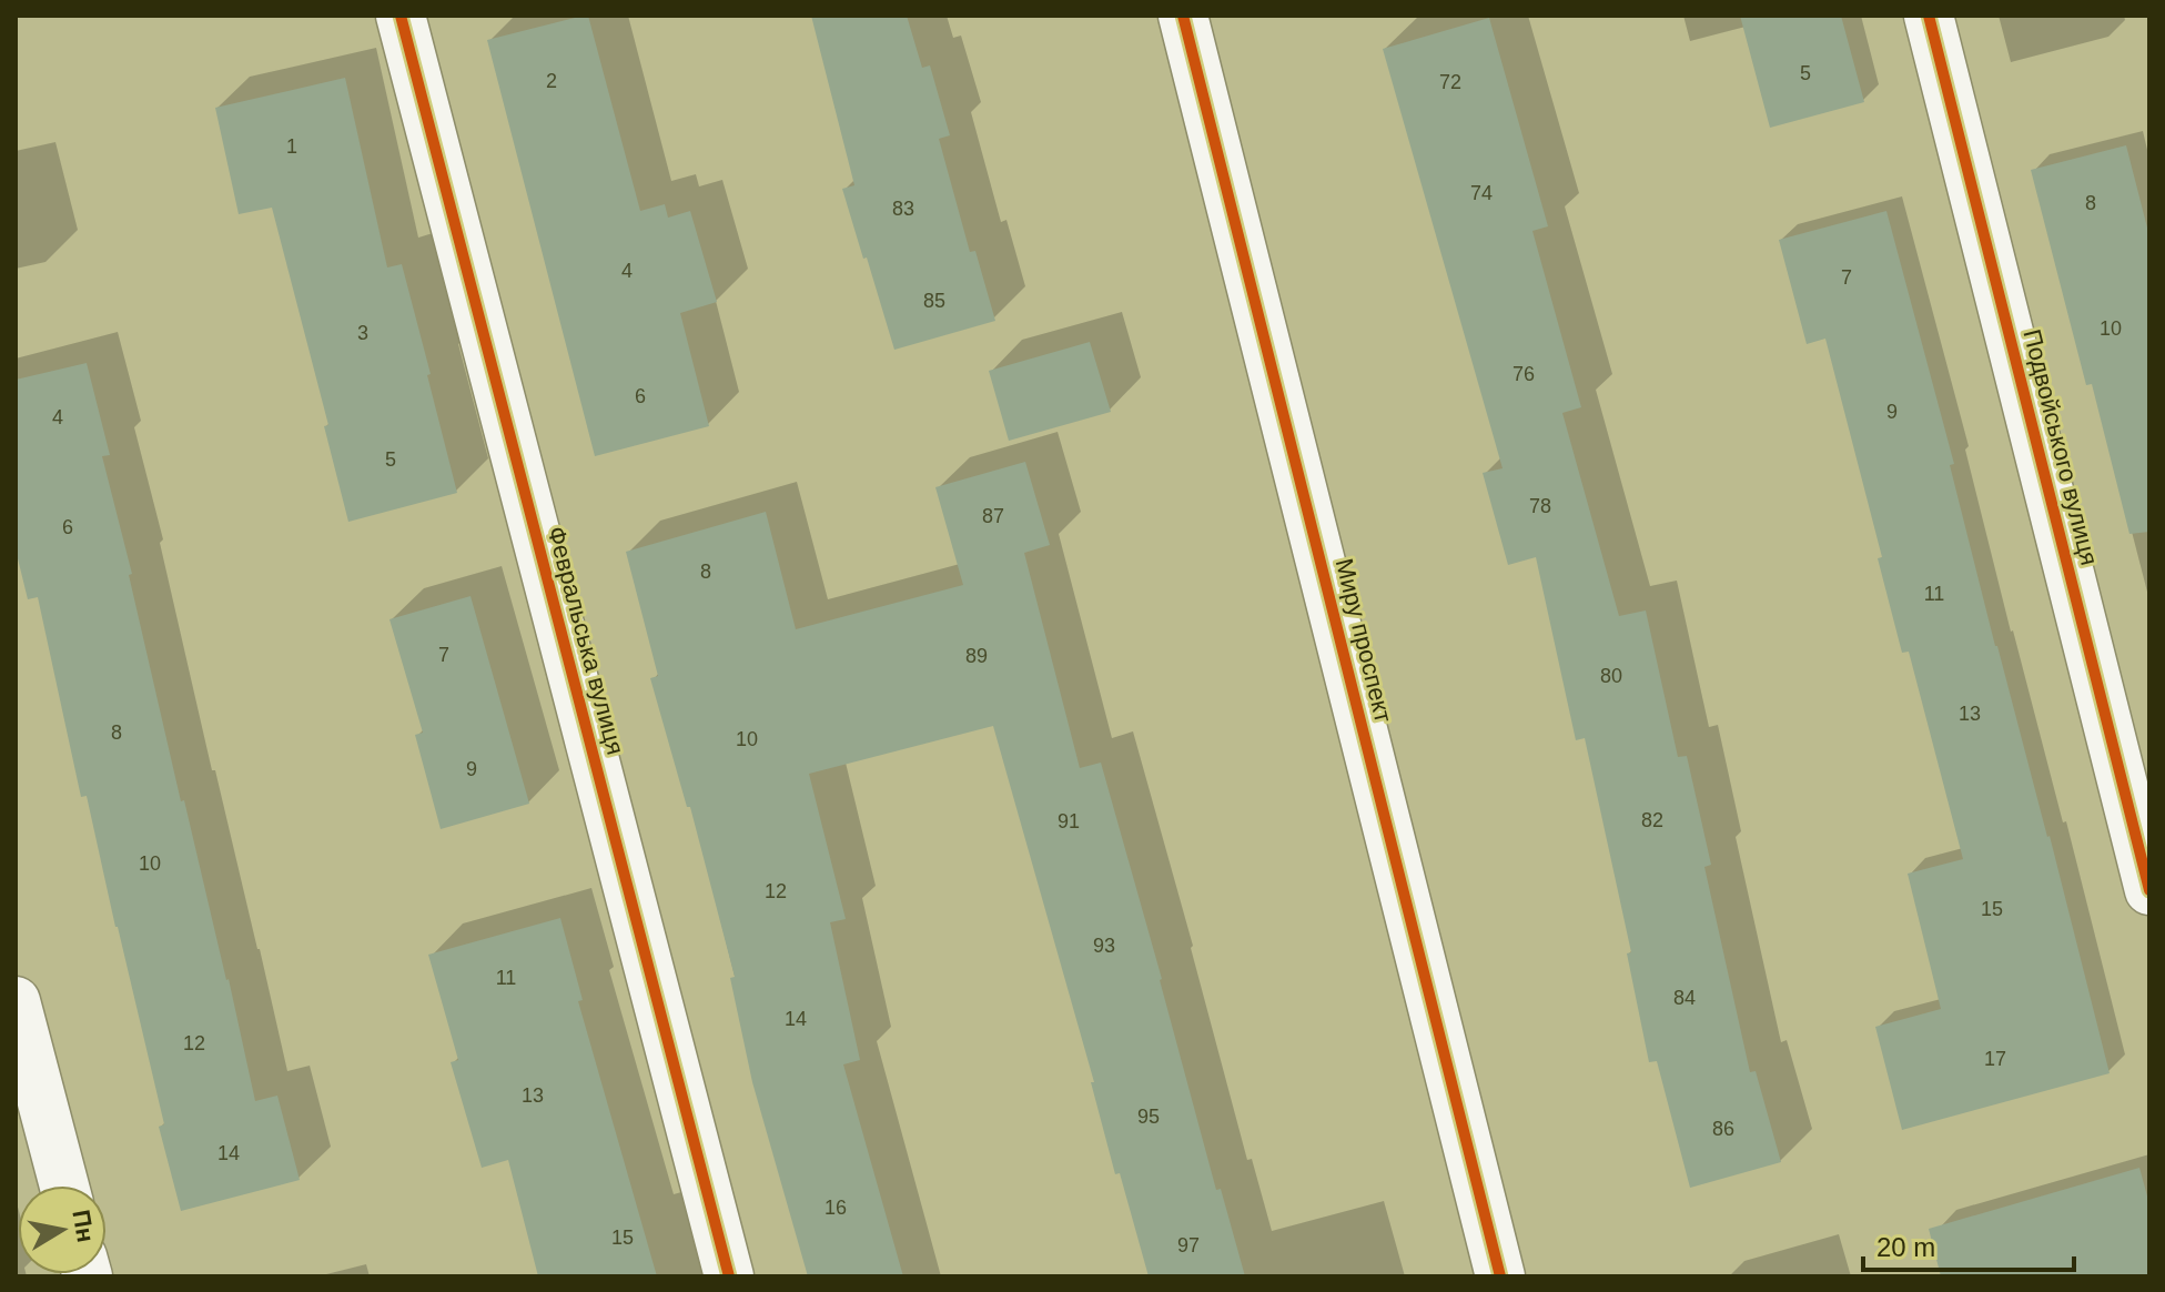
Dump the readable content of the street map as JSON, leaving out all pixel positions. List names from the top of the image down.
{
  "streets": {
    "street": ["Подвойського вулиця", "Февральська вулиця", "Миру проспект"]
  },
  "house_numbers": [
    "5",
    "2",
    "72",
    "1",
    "74",
    "8",
    "83",
    "4",
    "7",
    "85",
    "10",
    "3",
    "76",
    "6",
    "9",
    "4",
    "5",
    "78",
    "87",
    "6",
    "8",
    "11",
    "7",
    "89",
    "80",
    "13",
    "8",
    "10",
    "9",
    "82",
    "91",
    "10",
    "12",
    "15",
    "93",
    "11",
    "84",
    "14",
    "12",
    "17",
    "13",
    "95",
    "86",
    "14",
    "16",
    "15",
    "97"
  ],
  "scale_bar": "20 m",
  "north": "right"
}
